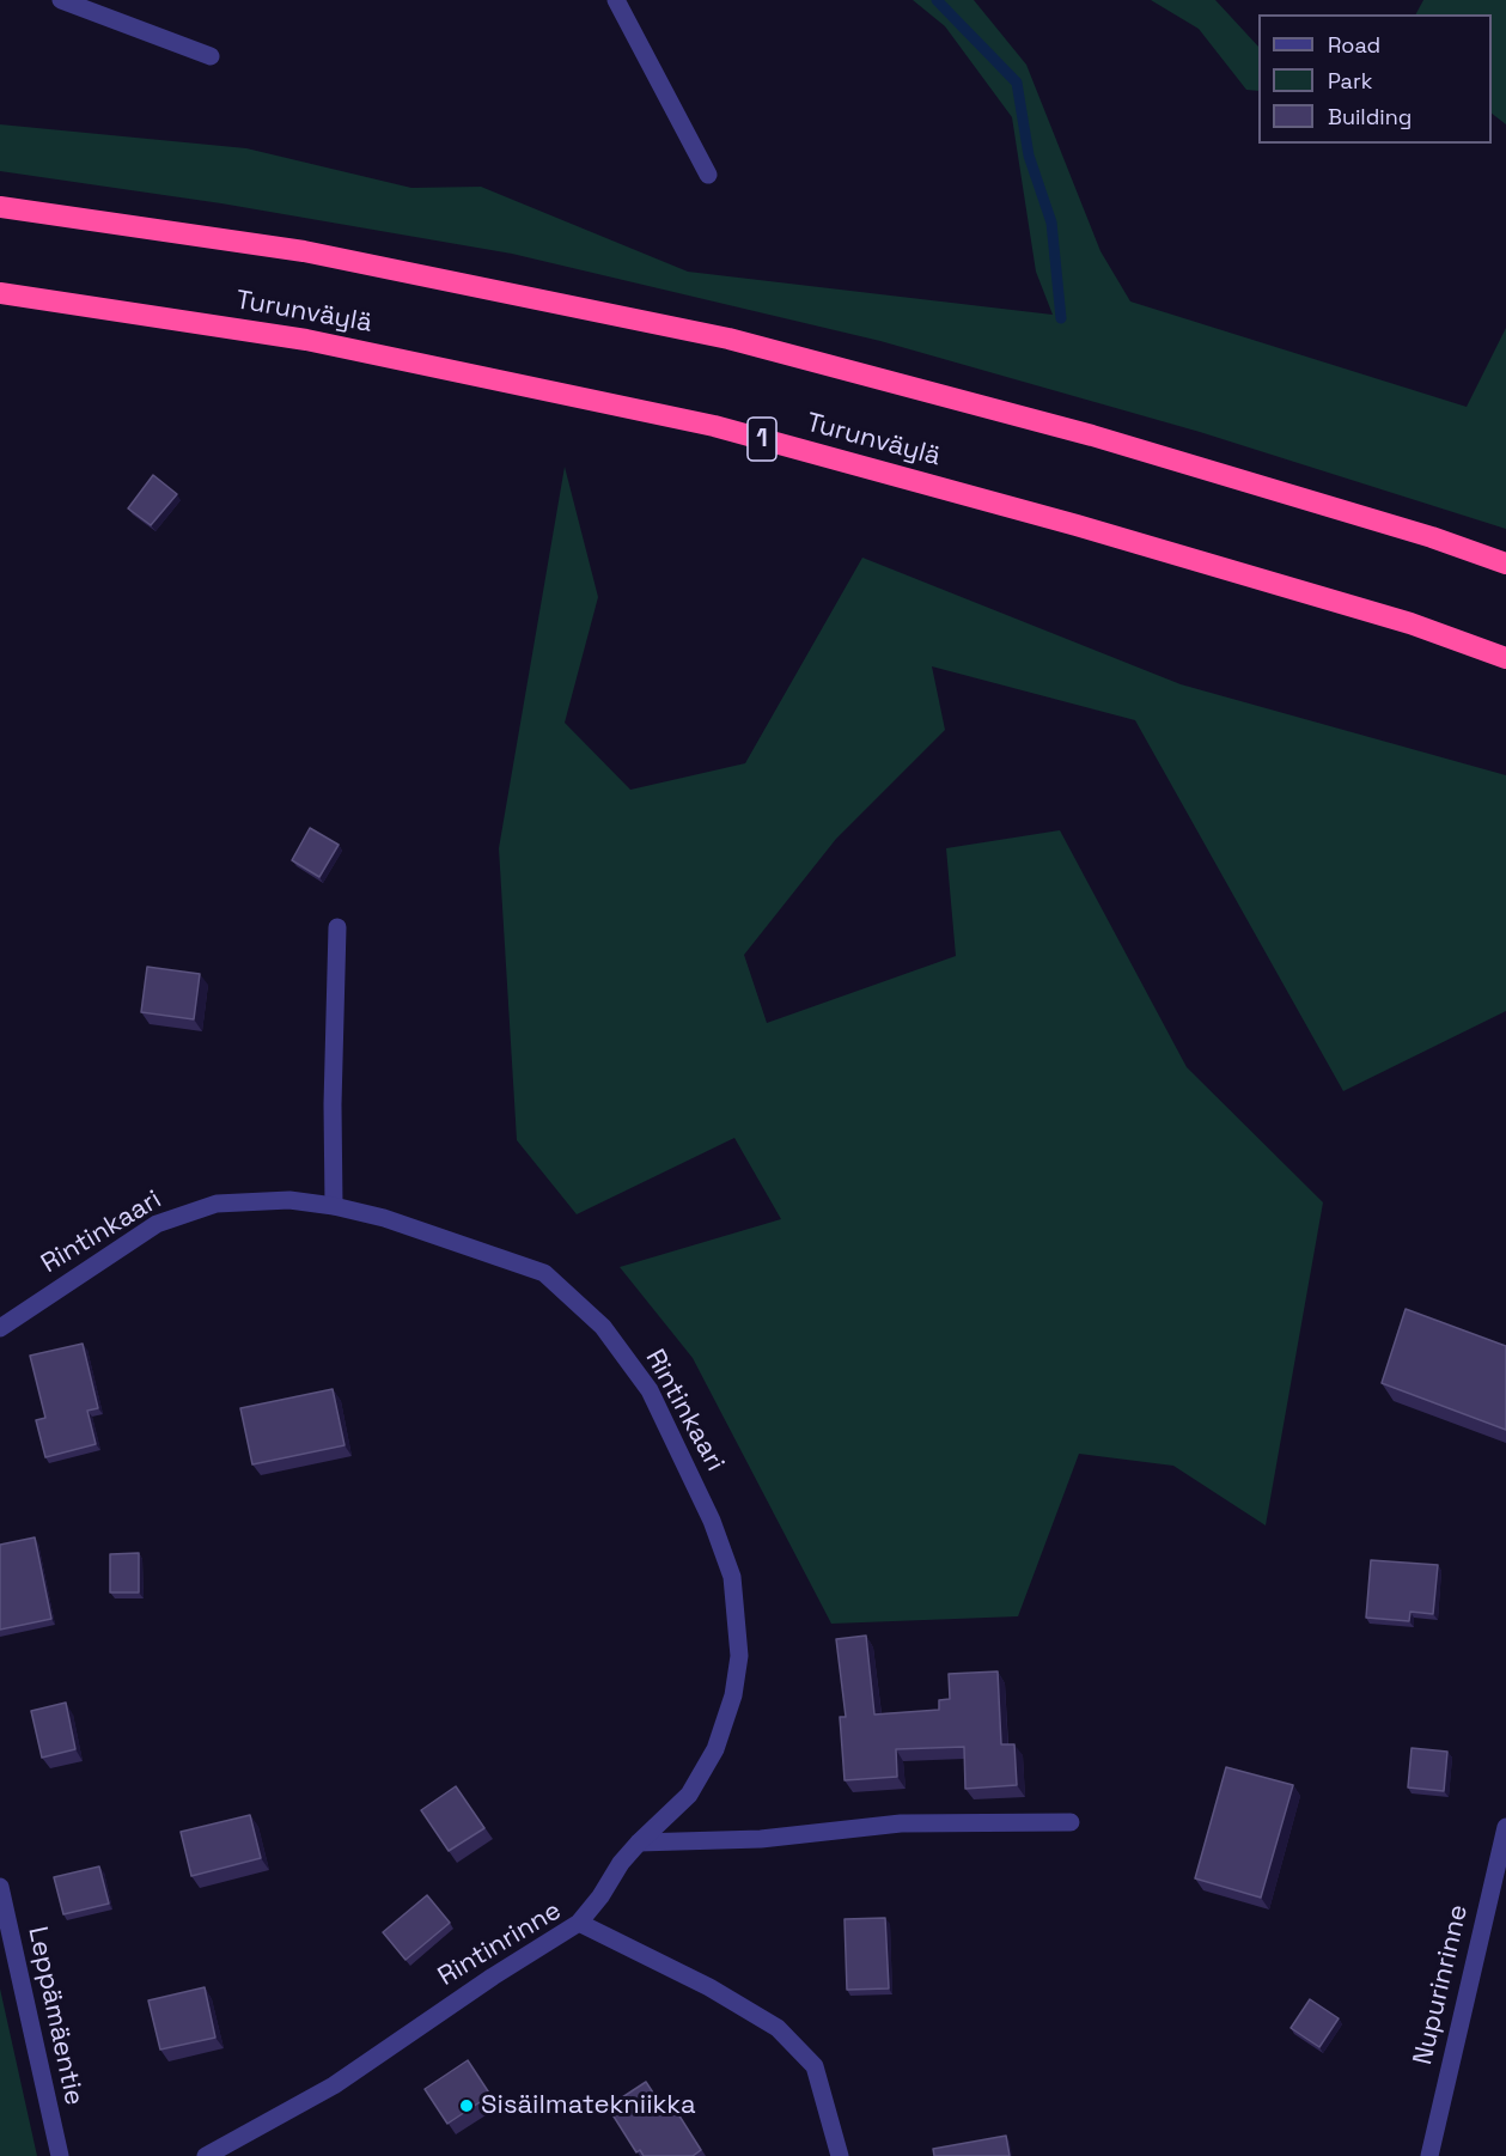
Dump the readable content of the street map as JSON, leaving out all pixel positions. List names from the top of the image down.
{
  "streets": {
    "highway": ["Turunväylä", "1"],
    "street": [
      "Rintinkaari",
      "Rintinrinne",
      "Nupurinrinne",
      "Leppämäentie"
    ]
  },
  "crossings": [
    ["Rintinkaari", "Rintinrinne"]
  ],
  "places": ["Sisäilmatekniikka"],
  "legend": ["Road", "Park", "Building"]
}
